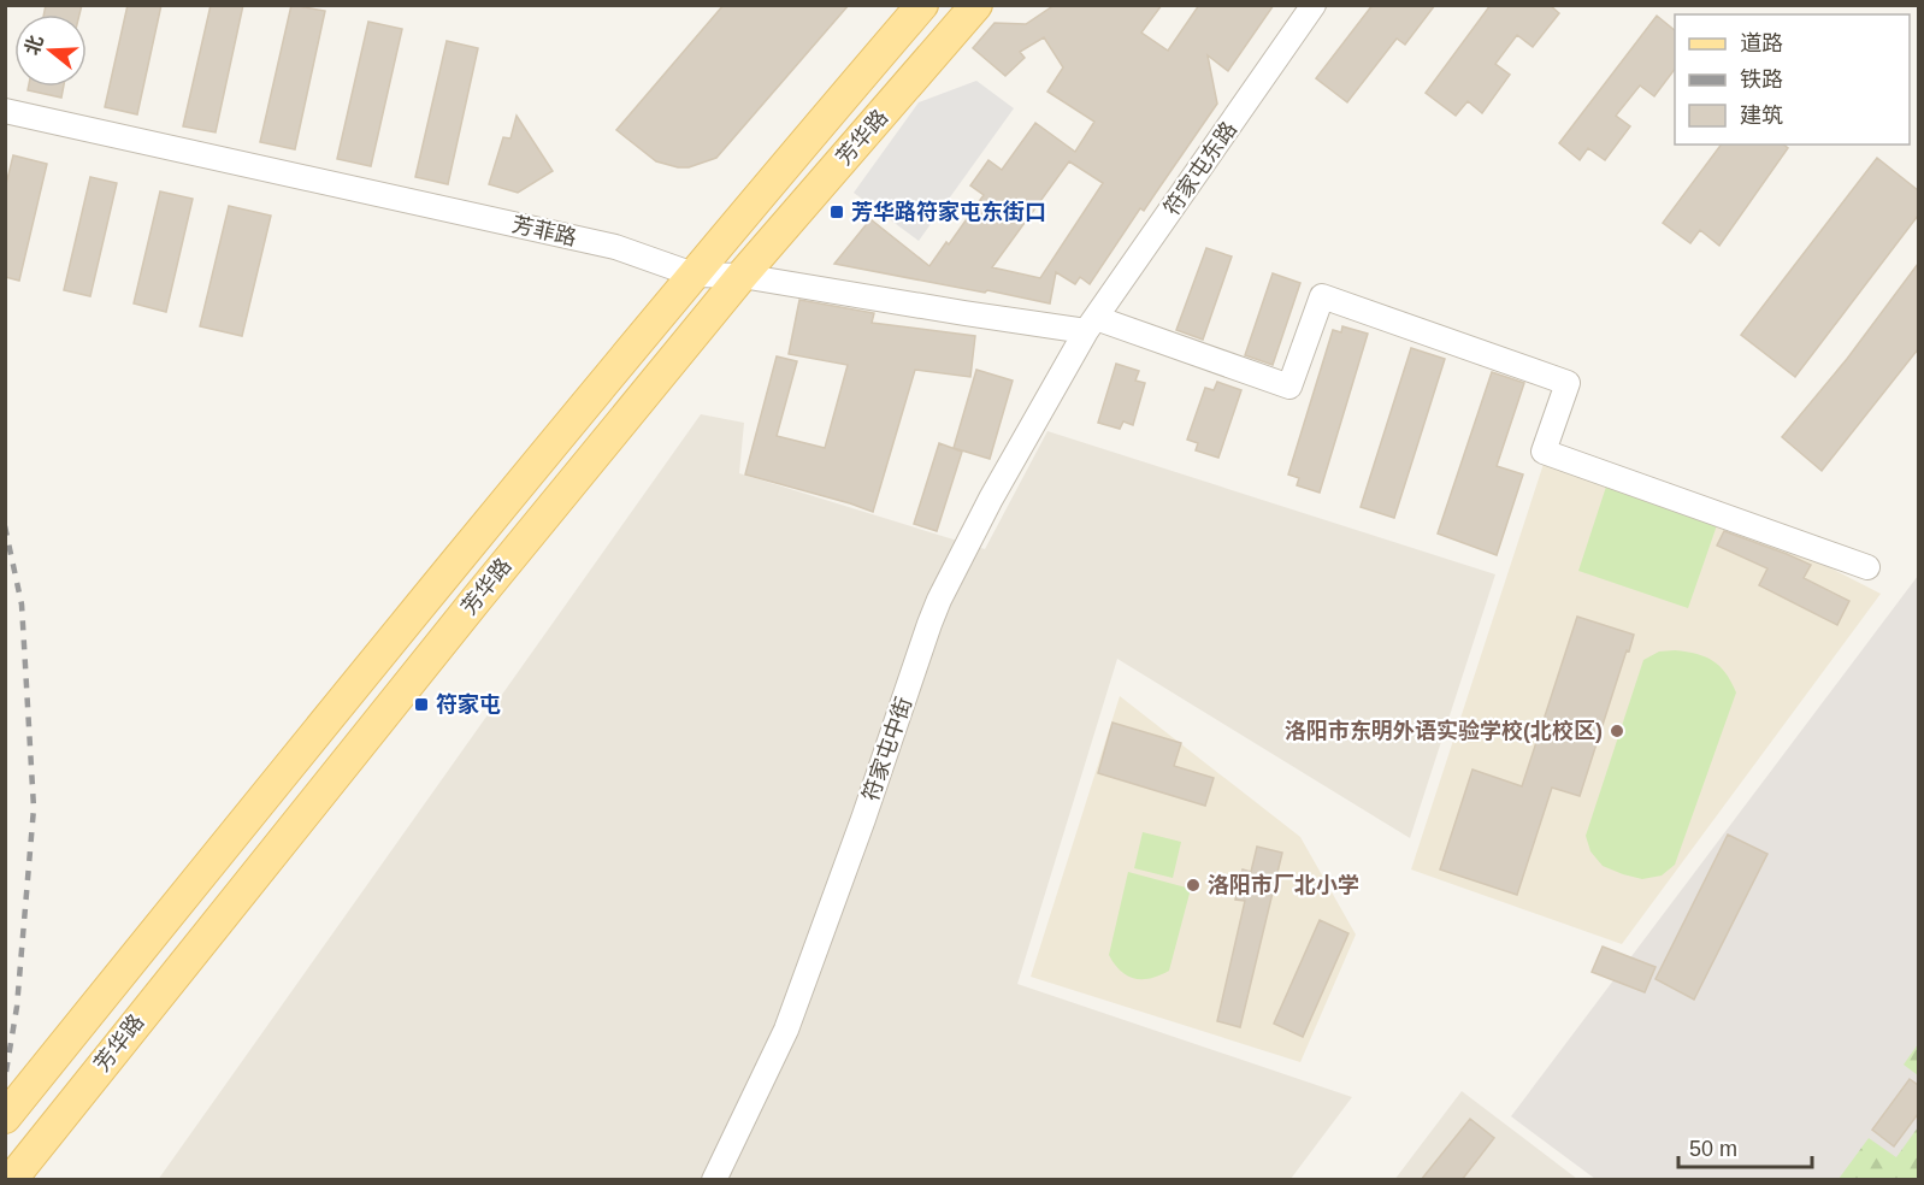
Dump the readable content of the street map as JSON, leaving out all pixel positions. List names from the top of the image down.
{
  "streets": {
    "main road": ["芳华路"],
    "street": ["符家屯东路", "芳菲路", "符家屯中街"]
  },
  "crossings": [
    ["芳华路", "芳菲路"],
    ["符家屯东路", "芳菲路"],
    ["符家屯东路", "符家屯中街"],
    ["芳菲路", "符家屯中街"]
  ],
  "places": {
    "transit": ["芳华路符家屯东街口", "符家屯"],
    "other": ["洛阳市东明外语实验学校(北校区)", "洛阳市厂北小学"]
  },
  "legend": ["道路", "铁路", "建筑"],
  "scale_bar": "50 m",
  "north": "left"
}
